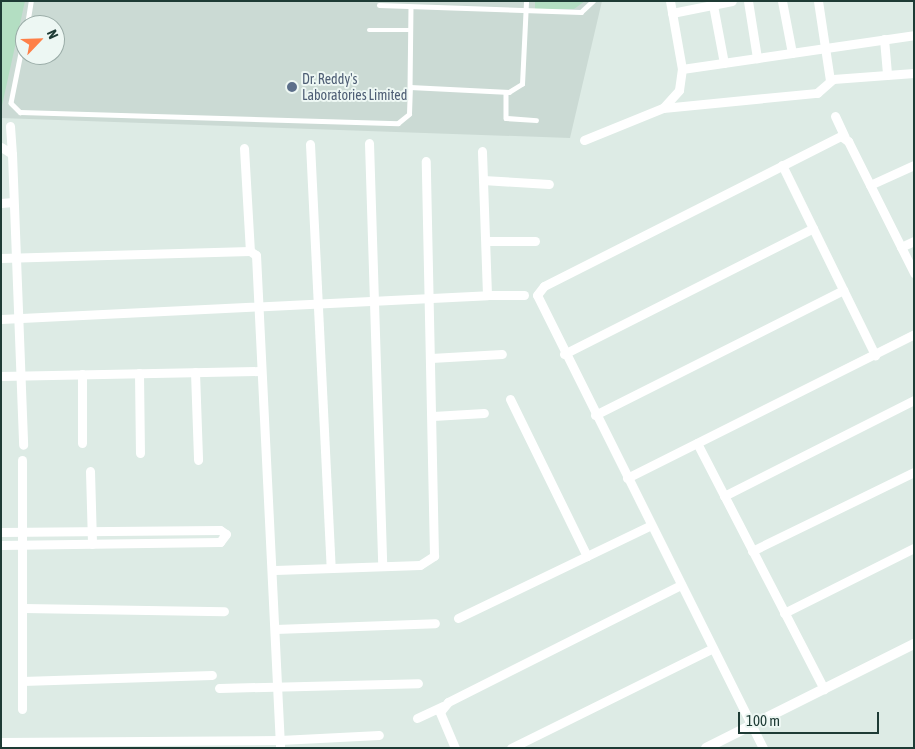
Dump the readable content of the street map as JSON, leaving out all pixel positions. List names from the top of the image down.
{
  "places": ["Dr. Reddy's Laboratories Limited"],
  "scale_bar": "100 m",
  "north": "top right"
}
